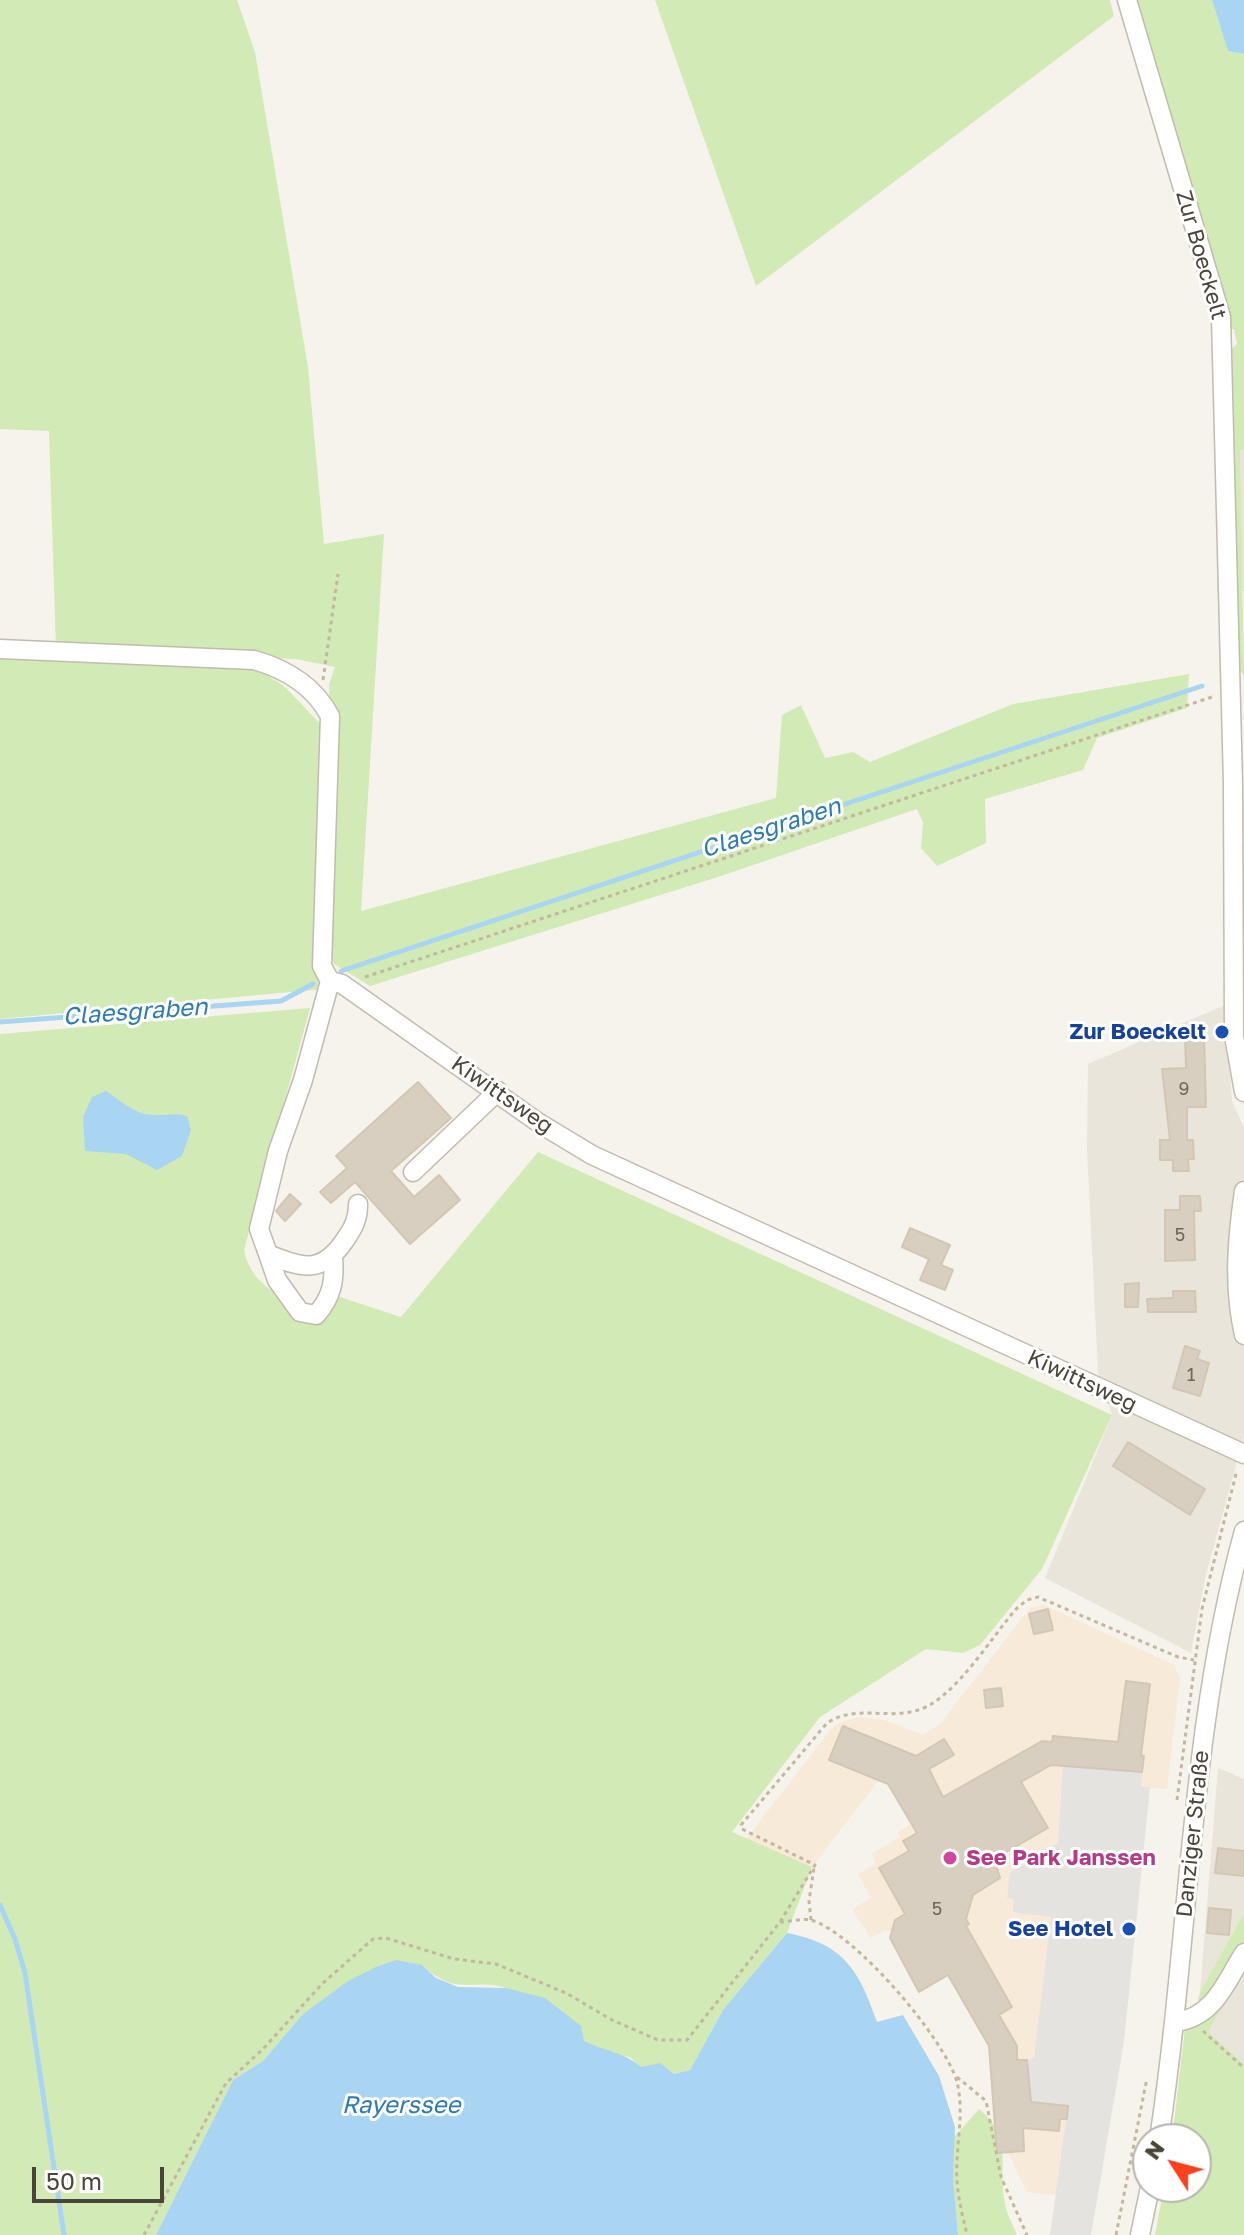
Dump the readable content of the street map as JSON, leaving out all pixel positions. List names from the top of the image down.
{
  "streets": {
    "street": ["Zur Boeckelt", "Kiwittsweg", "Danziger Straße"]
  },
  "water": ["Claesgraben", "Rayerssee"],
  "places": ["Zur Boeckelt", "See Park Janssen", "See Hotel"],
  "house_numbers": [
    "9",
    "5",
    "1",
    "5"
  ],
  "scale_bar": "50 m",
  "north": "top left"
}
